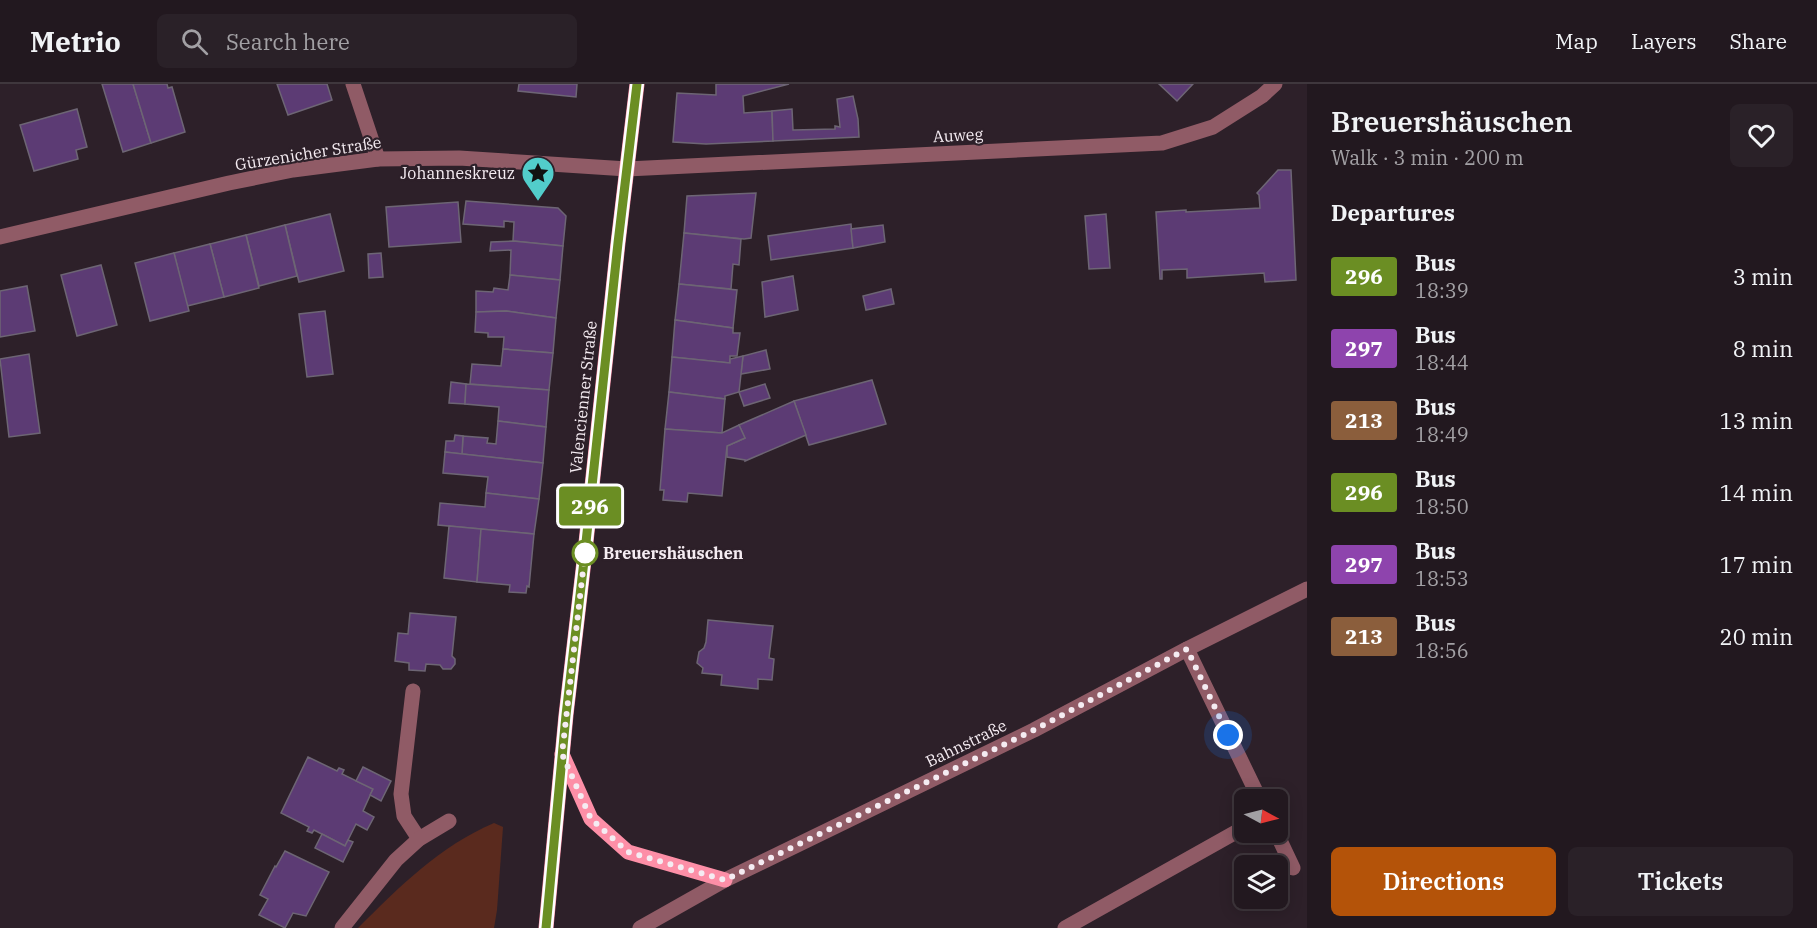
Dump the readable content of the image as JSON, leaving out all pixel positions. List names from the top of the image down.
{
  "streets": {
    "main road": ["Valencienner Straße"],
    "street": ["Auweg", "Gürzenicher Straße", "Bahnstraße"]
  },
  "crossings": [
    ["Auweg", "Gürzenicher Straße"],
    ["Auweg", "Valencienner Straße"],
    ["Gürzenicher Straße", "Valencienner Straße"]
  ],
  "places": {
    "place": ["Johanneskreuz"],
    "other": ["Breuershäuschen"]
  },
  "lines": ["bus line 296"],
  "north": "right",
  "page": {
    "header": "Metrio",
    "search": "Search here",
    "nav": ["Map", "Layers", "Share"],
    "on_map": "296",
    "heading": [
      ["Breuershäuschen", "Walk · 3 min · 200 m"],
      "Departures"
    ],
    "list": [
      {
        "mark": "296",
        "name": "Bus",
        "note": "18:39",
        "value": "3 min"
      },
      {
        "mark": "297",
        "name": "Bus",
        "note": "18:44",
        "value": "8 min"
      },
      {
        "mark": "213",
        "name": "Bus",
        "note": "18:49",
        "value": "13 min"
      },
      {
        "mark": "296",
        "name": "Bus",
        "note": "18:50",
        "value": "14 min"
      },
      {
        "mark": "297",
        "name": "Bus",
        "note": "18:53",
        "value": "17 min"
      },
      {
        "mark": "213",
        "name": "Bus",
        "note": "18:56",
        "value": "20 min"
      }
    ],
    "buttons": ["Directions", "Tickets"]
  }
}
